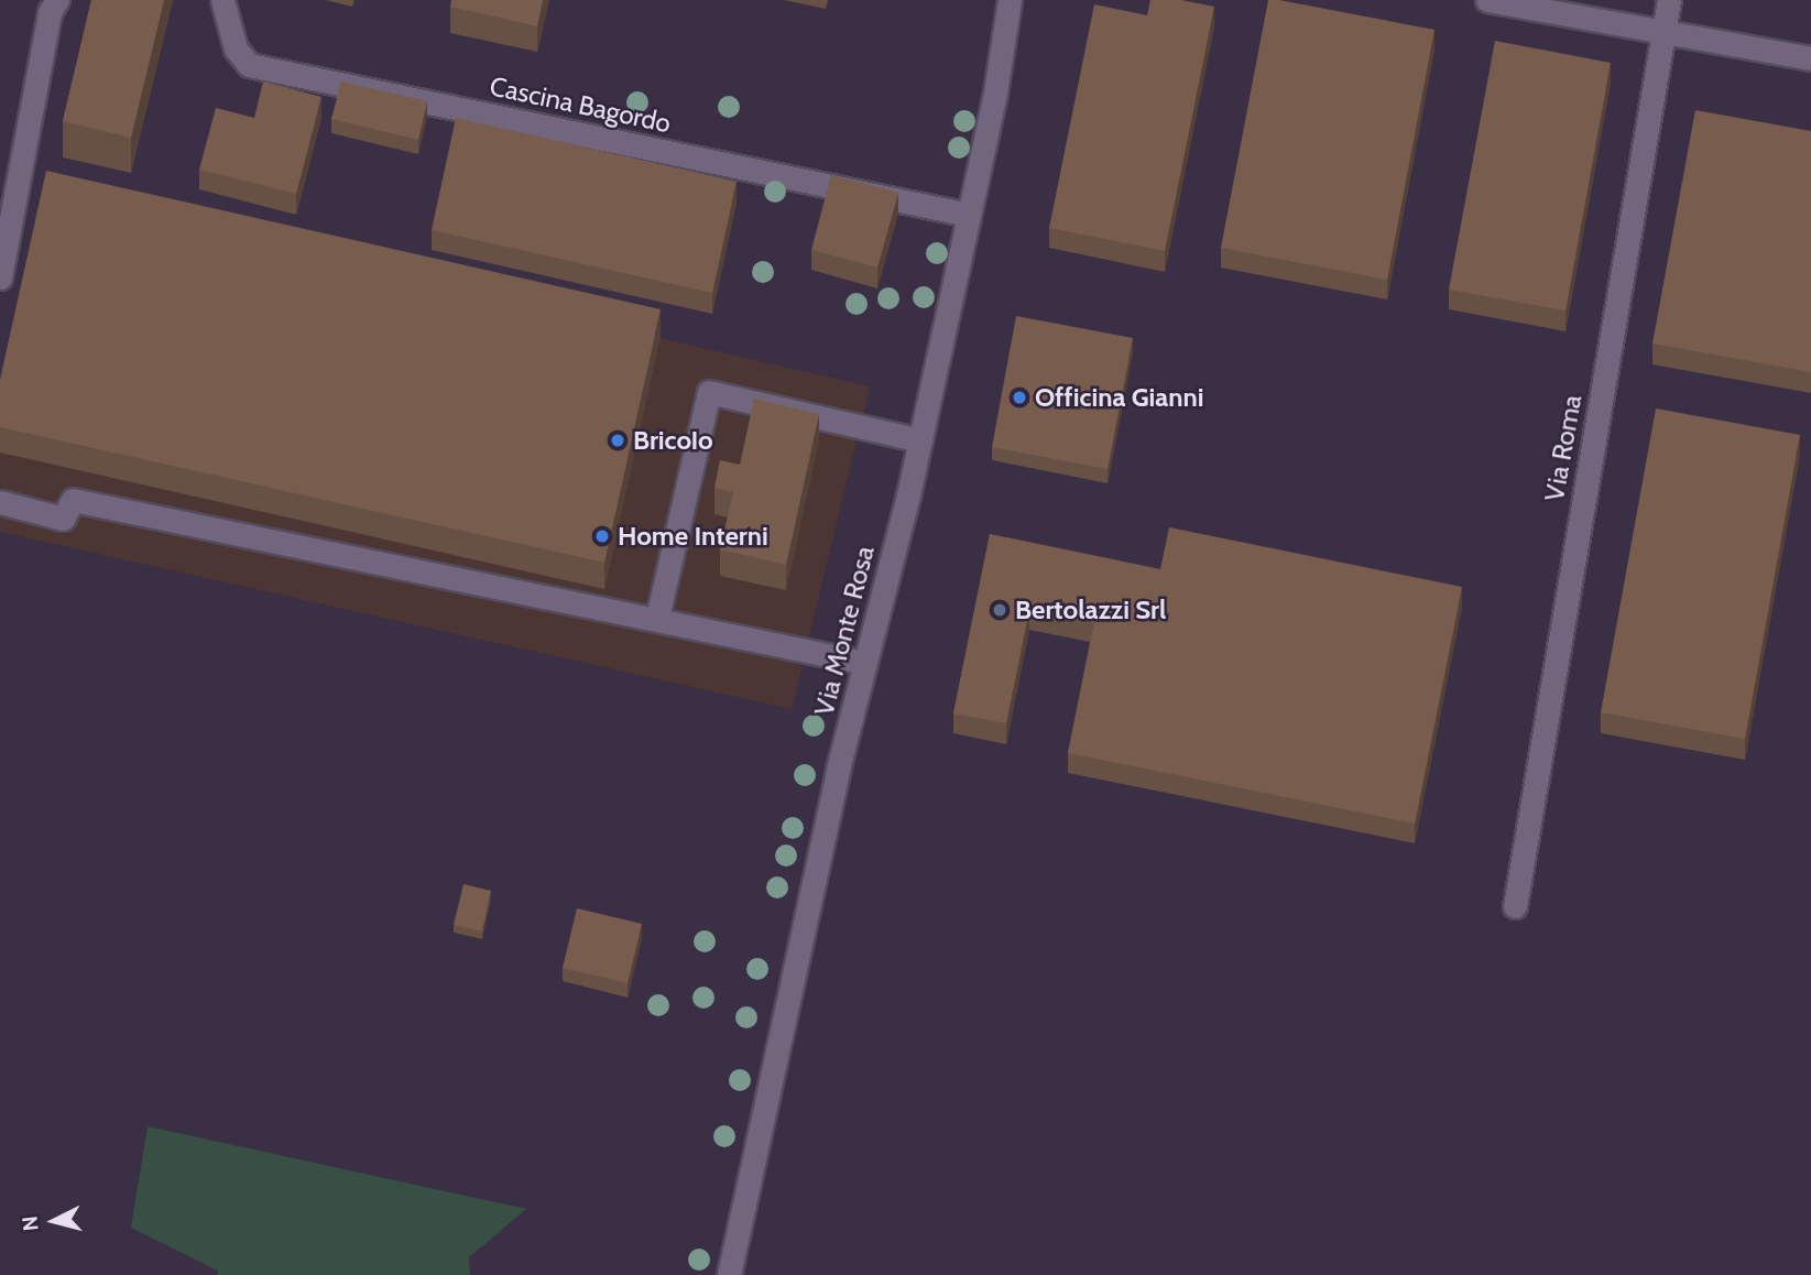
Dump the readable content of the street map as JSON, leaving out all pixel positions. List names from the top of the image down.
{
  "streets": {
    "street": ["Cascina Bagordo", "Via Roma", "Via Monte Rosa"]
  },
  "crossings": [
    ["Cascina Bagordo", "Via Monte Rosa"]
  ],
  "places": [
    "Officina Gianni",
    "BricoIo",
    "Home Interni",
    "Bertolazzi Srl"
  ],
  "north": "left"
}
